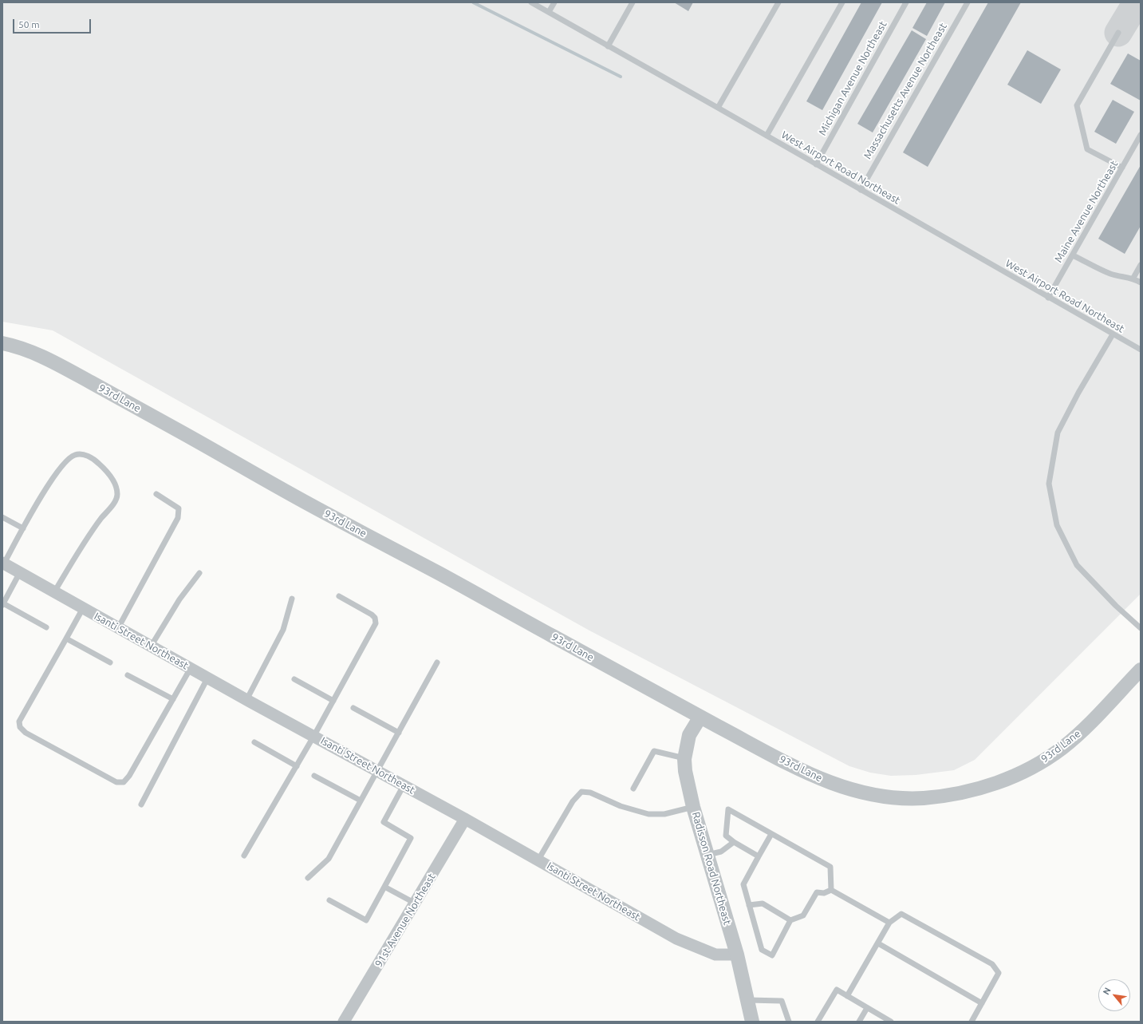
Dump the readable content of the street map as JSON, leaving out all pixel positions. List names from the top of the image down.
{
  "streets": {
    "street": [
      "93rd Lane",
      "Isanti Street Northeast",
      "Radisson Road Northeast",
      "91st Avenue Northeast"
    ],
    "lane": [
      "Michigan Avenue Northeast",
      "Massachusetts Avenue Northeast",
      "West Airport Road Northeast",
      "Maine Avenue Northeast"
    ]
  },
  "crossings": [
    ["Michigan Avenue Northeast", "West Airport Road Northeast"],
    ["Massachusetts Avenue Northeast", "West Airport Road Northeast"],
    ["West Airport Road Northeast", "Maine Avenue Northeast"],
    ["93rd Lane", "Radisson Road Northeast"],
    ["Isanti Street Northeast", "Radisson Road Northeast"],
    ["Isanti Street Northeast", "91st Avenue Northeast"]
  ],
  "scale_bar": "50 m",
  "north": "top left"
}
